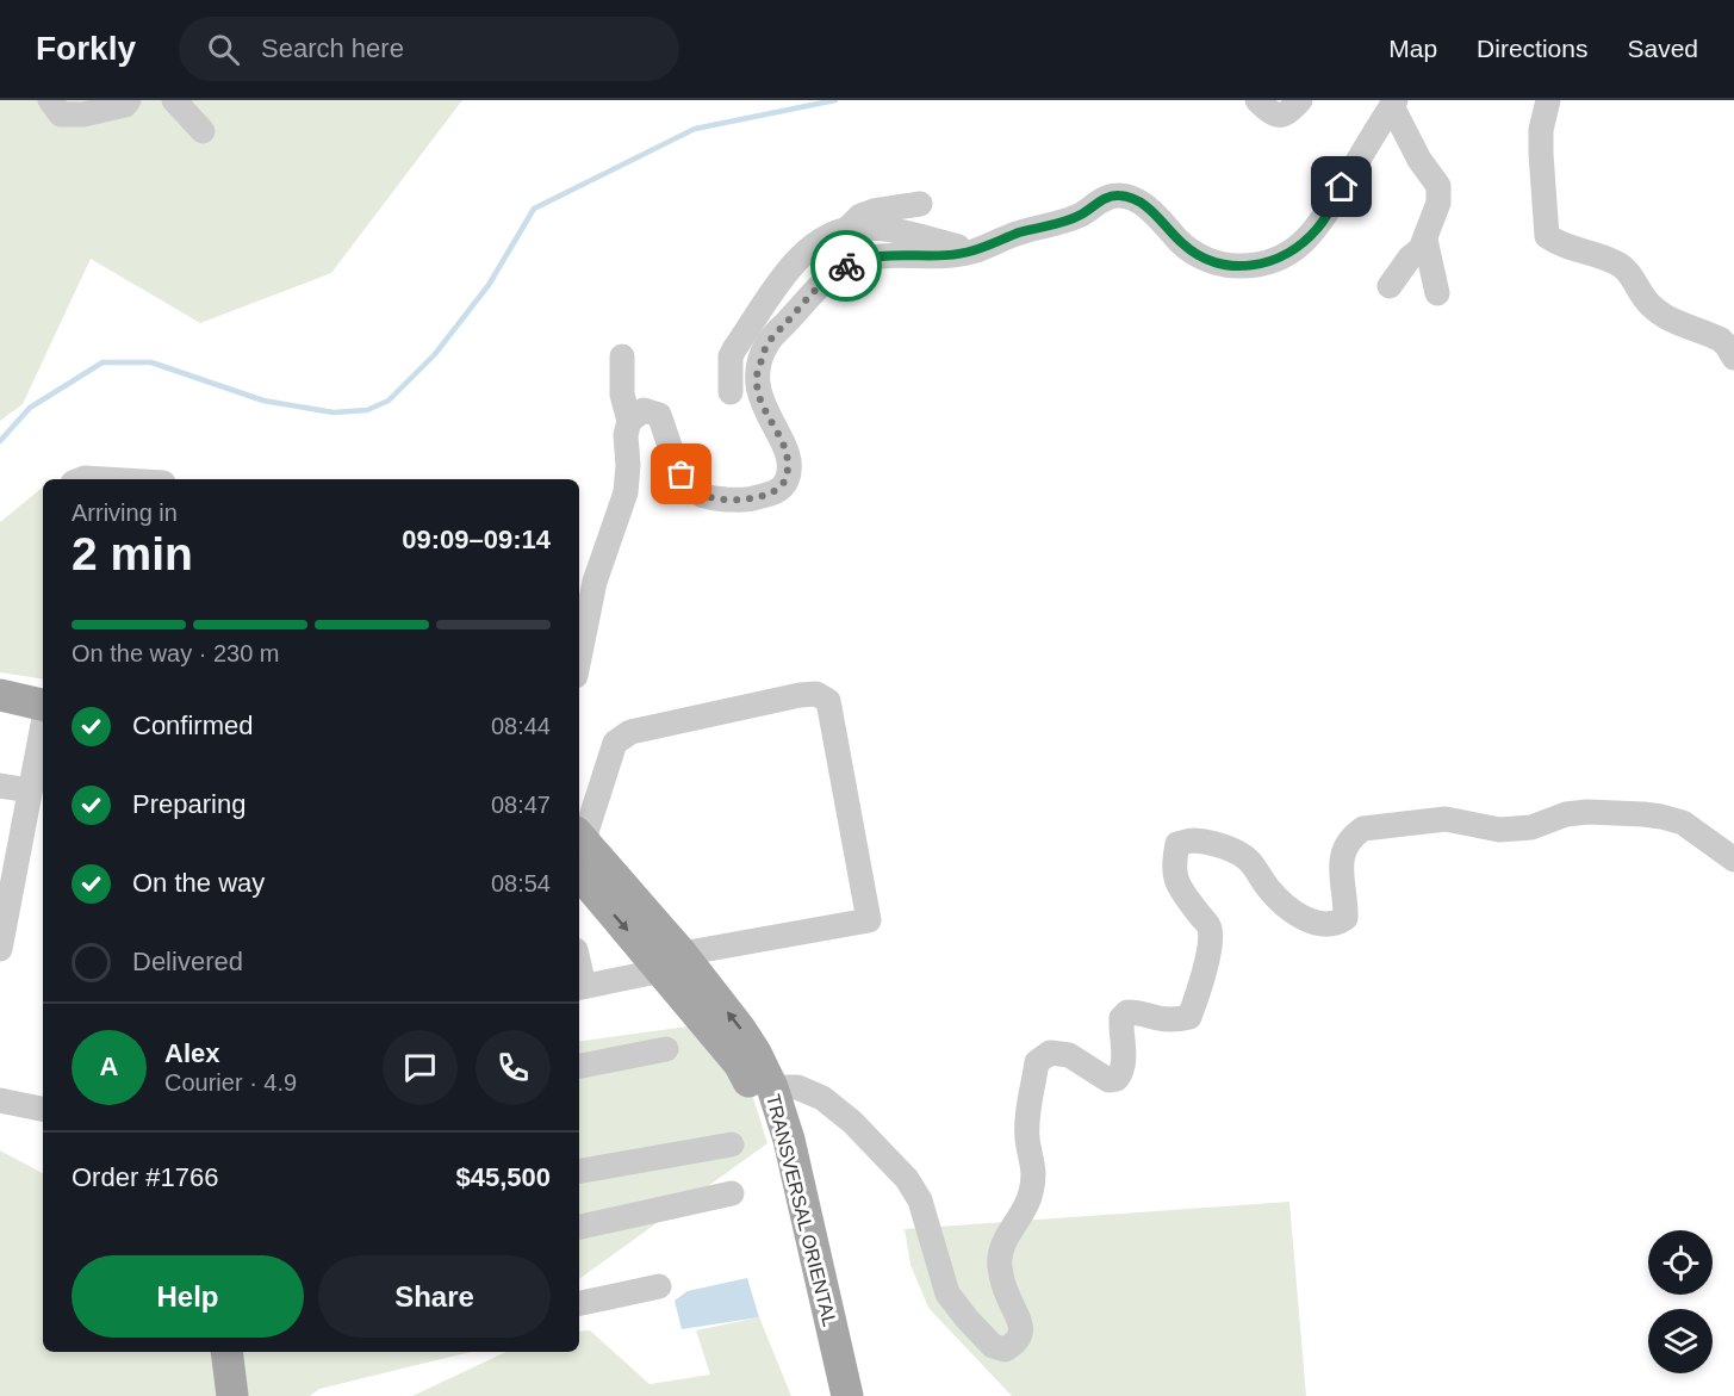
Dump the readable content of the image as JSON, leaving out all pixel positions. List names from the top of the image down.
{
  "streets": {
    "main road": ["TRANSVERSAL ORIENTAL"]
  },
  "page": {
    "header": "Forkly",
    "search": "Search here",
    "nav": ["Map", "Directions", "Saved"],
    "heading": ["2 min", "Arriving in", "09:09–09:14"],
    "panel": [
      "Alex",
      "Courier · 4.9",
      "Order #1766",
      "$45,500"
    ],
    "bar": "On the way · 230 m",
    "list": [
      ["Confirmed", "08:44"],
      ["Preparing", "08:47"],
      ["On the way", "08:54"],
      "Delivered"
    ],
    "round": "A",
    "buttons": ["Help", "Share"]
  }
}
